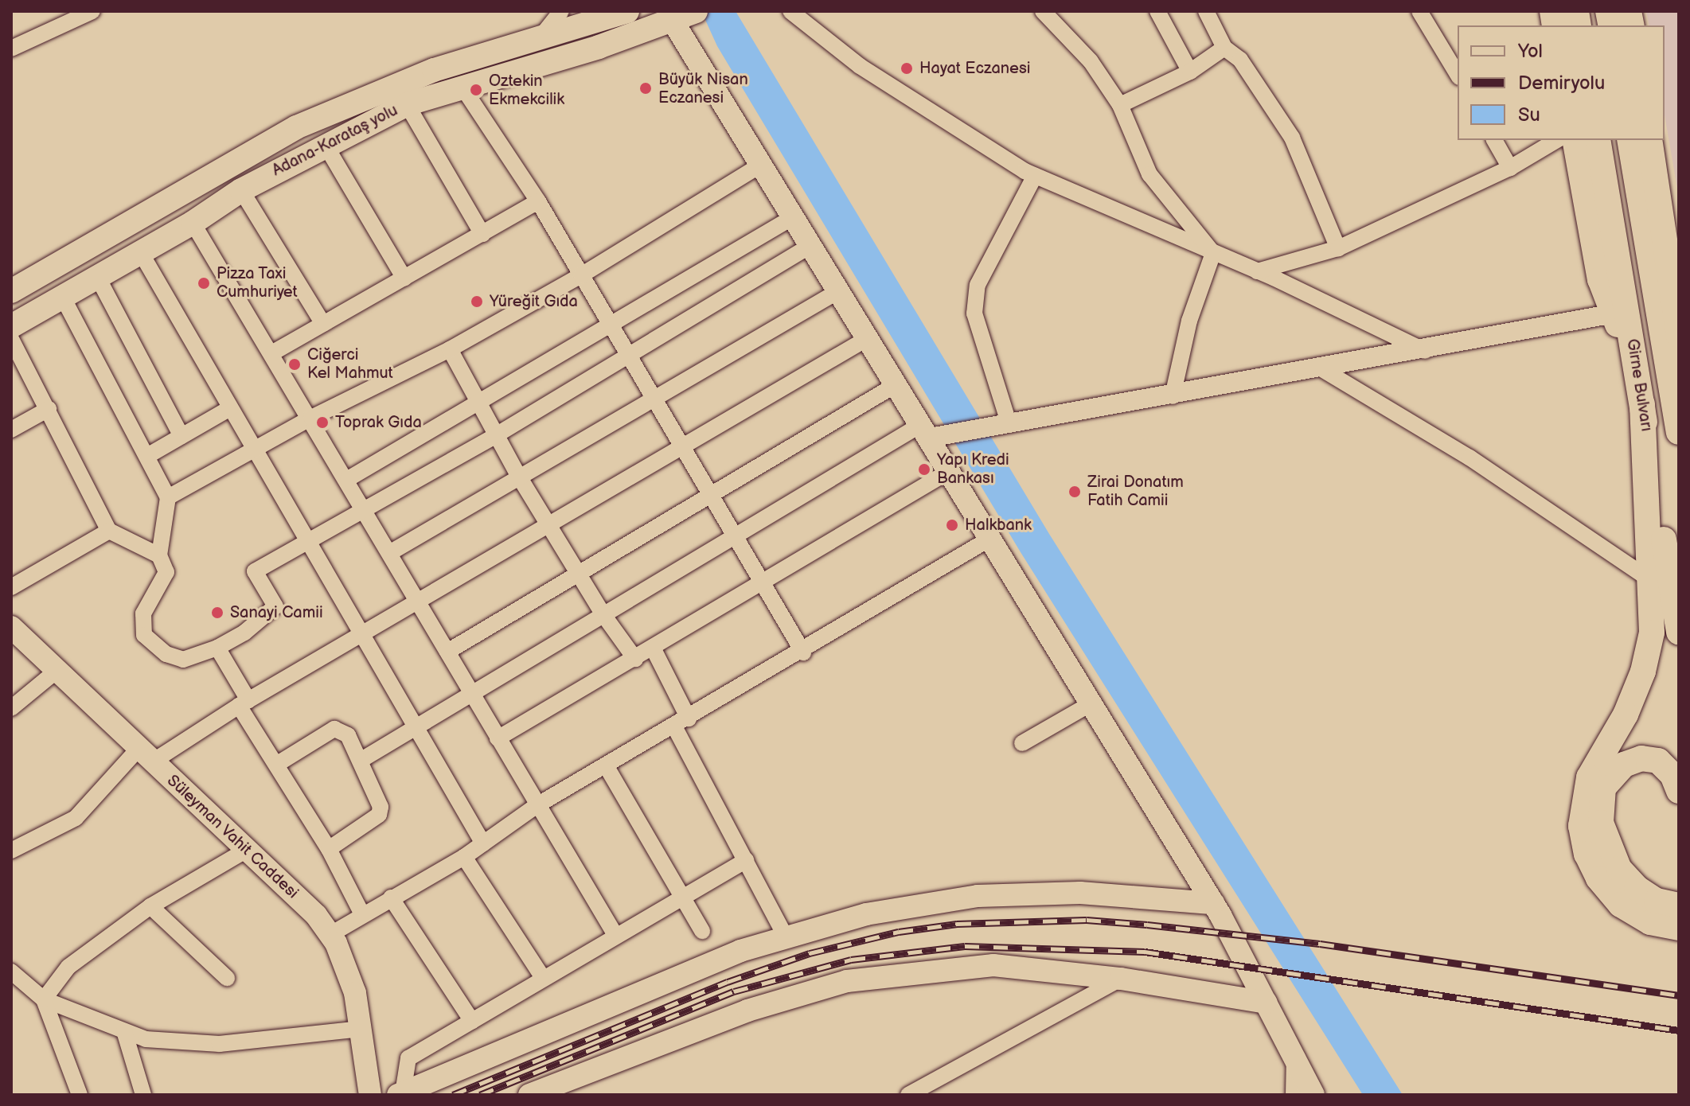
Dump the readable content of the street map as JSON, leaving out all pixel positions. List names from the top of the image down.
{
  "streets": {
    "highway": ["Girne Bulvarı"],
    "main road": ["Adana-Karataş yolu", "Süleyman Vahit Caddesi"]
  },
  "places": [
    "Hayat Eczanesi",
    "Büyük Nisan Eczanesi",
    "Oztekin Ekmekcilik",
    "Pizza Taxi Cumhuriyet",
    "Yüreğit Gıda",
    "Ciğerci Kel Mahmut",
    "Toprak Gıda",
    "Yapı Kredi Bankası",
    "Zirai Donatım Fatih Camii",
    "Halkbank",
    "Sanayi Camii"
  ],
  "legend": ["Yol", "Demiryolu", "Su"]
}
